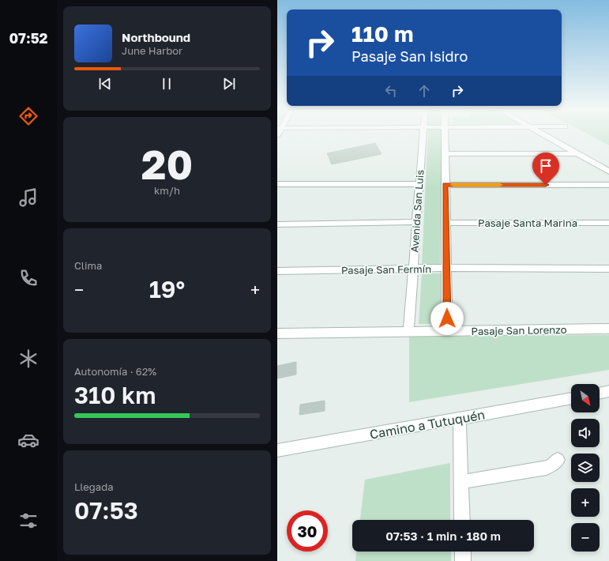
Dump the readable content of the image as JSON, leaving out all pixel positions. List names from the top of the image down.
{
  "streets": {
    "street": [
      "Avenida San Luis",
      "Pasaje Santa Marina",
      "Pasaje San Fermín",
      "Pasaje San Lorenzo",
      "Camino a Tutuquén"
    ]
  },
  "crossings": [
    ["Avenida San Luis", "Pasaje San Fermín"],
    ["Avenida San Luis", "Pasaje San Lorenzo"]
  ],
  "north": "bottom right",
  "page": {
    "tabs": "07:52",
    "turn": ["110 m", "Pasaje San Isidro"],
    "song": ["Northbound", "June Harbor"],
    "tile": [
      ["20", "km/h"],
      "Clima",
      ["Autonomía · 62%", "310 km"],
      ["Llegada", "07:53"]
    ],
    "heat": ["−", "19°", "+"],
    "map_buttons": ["+", "−"],
    "limit": "30",
    "trip": "07:53 · 1 min · 180 m"
  }
}
